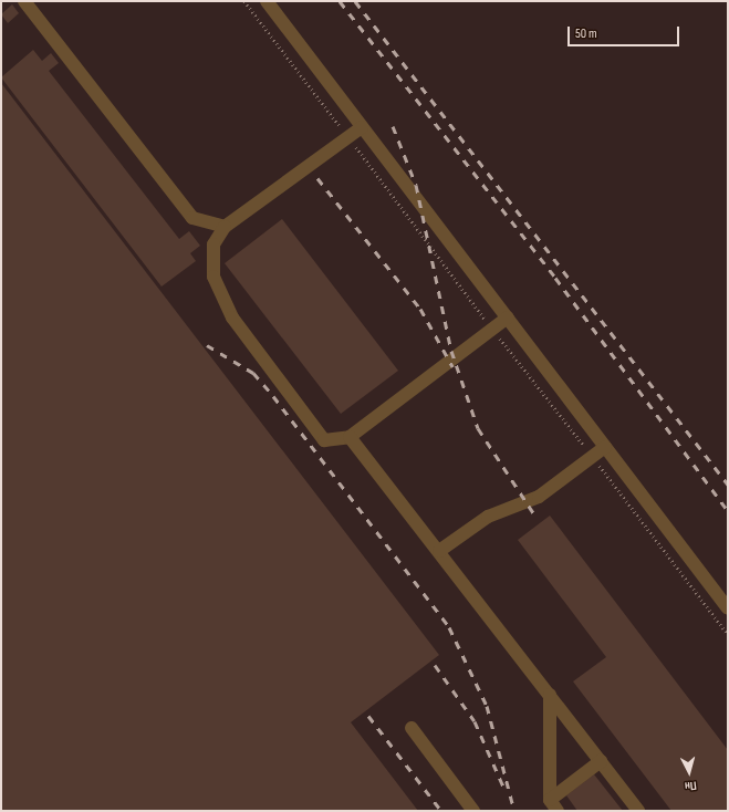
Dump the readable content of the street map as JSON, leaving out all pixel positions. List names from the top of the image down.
{
  "scale_bar": "50 m",
  "north": "bottom"
}
